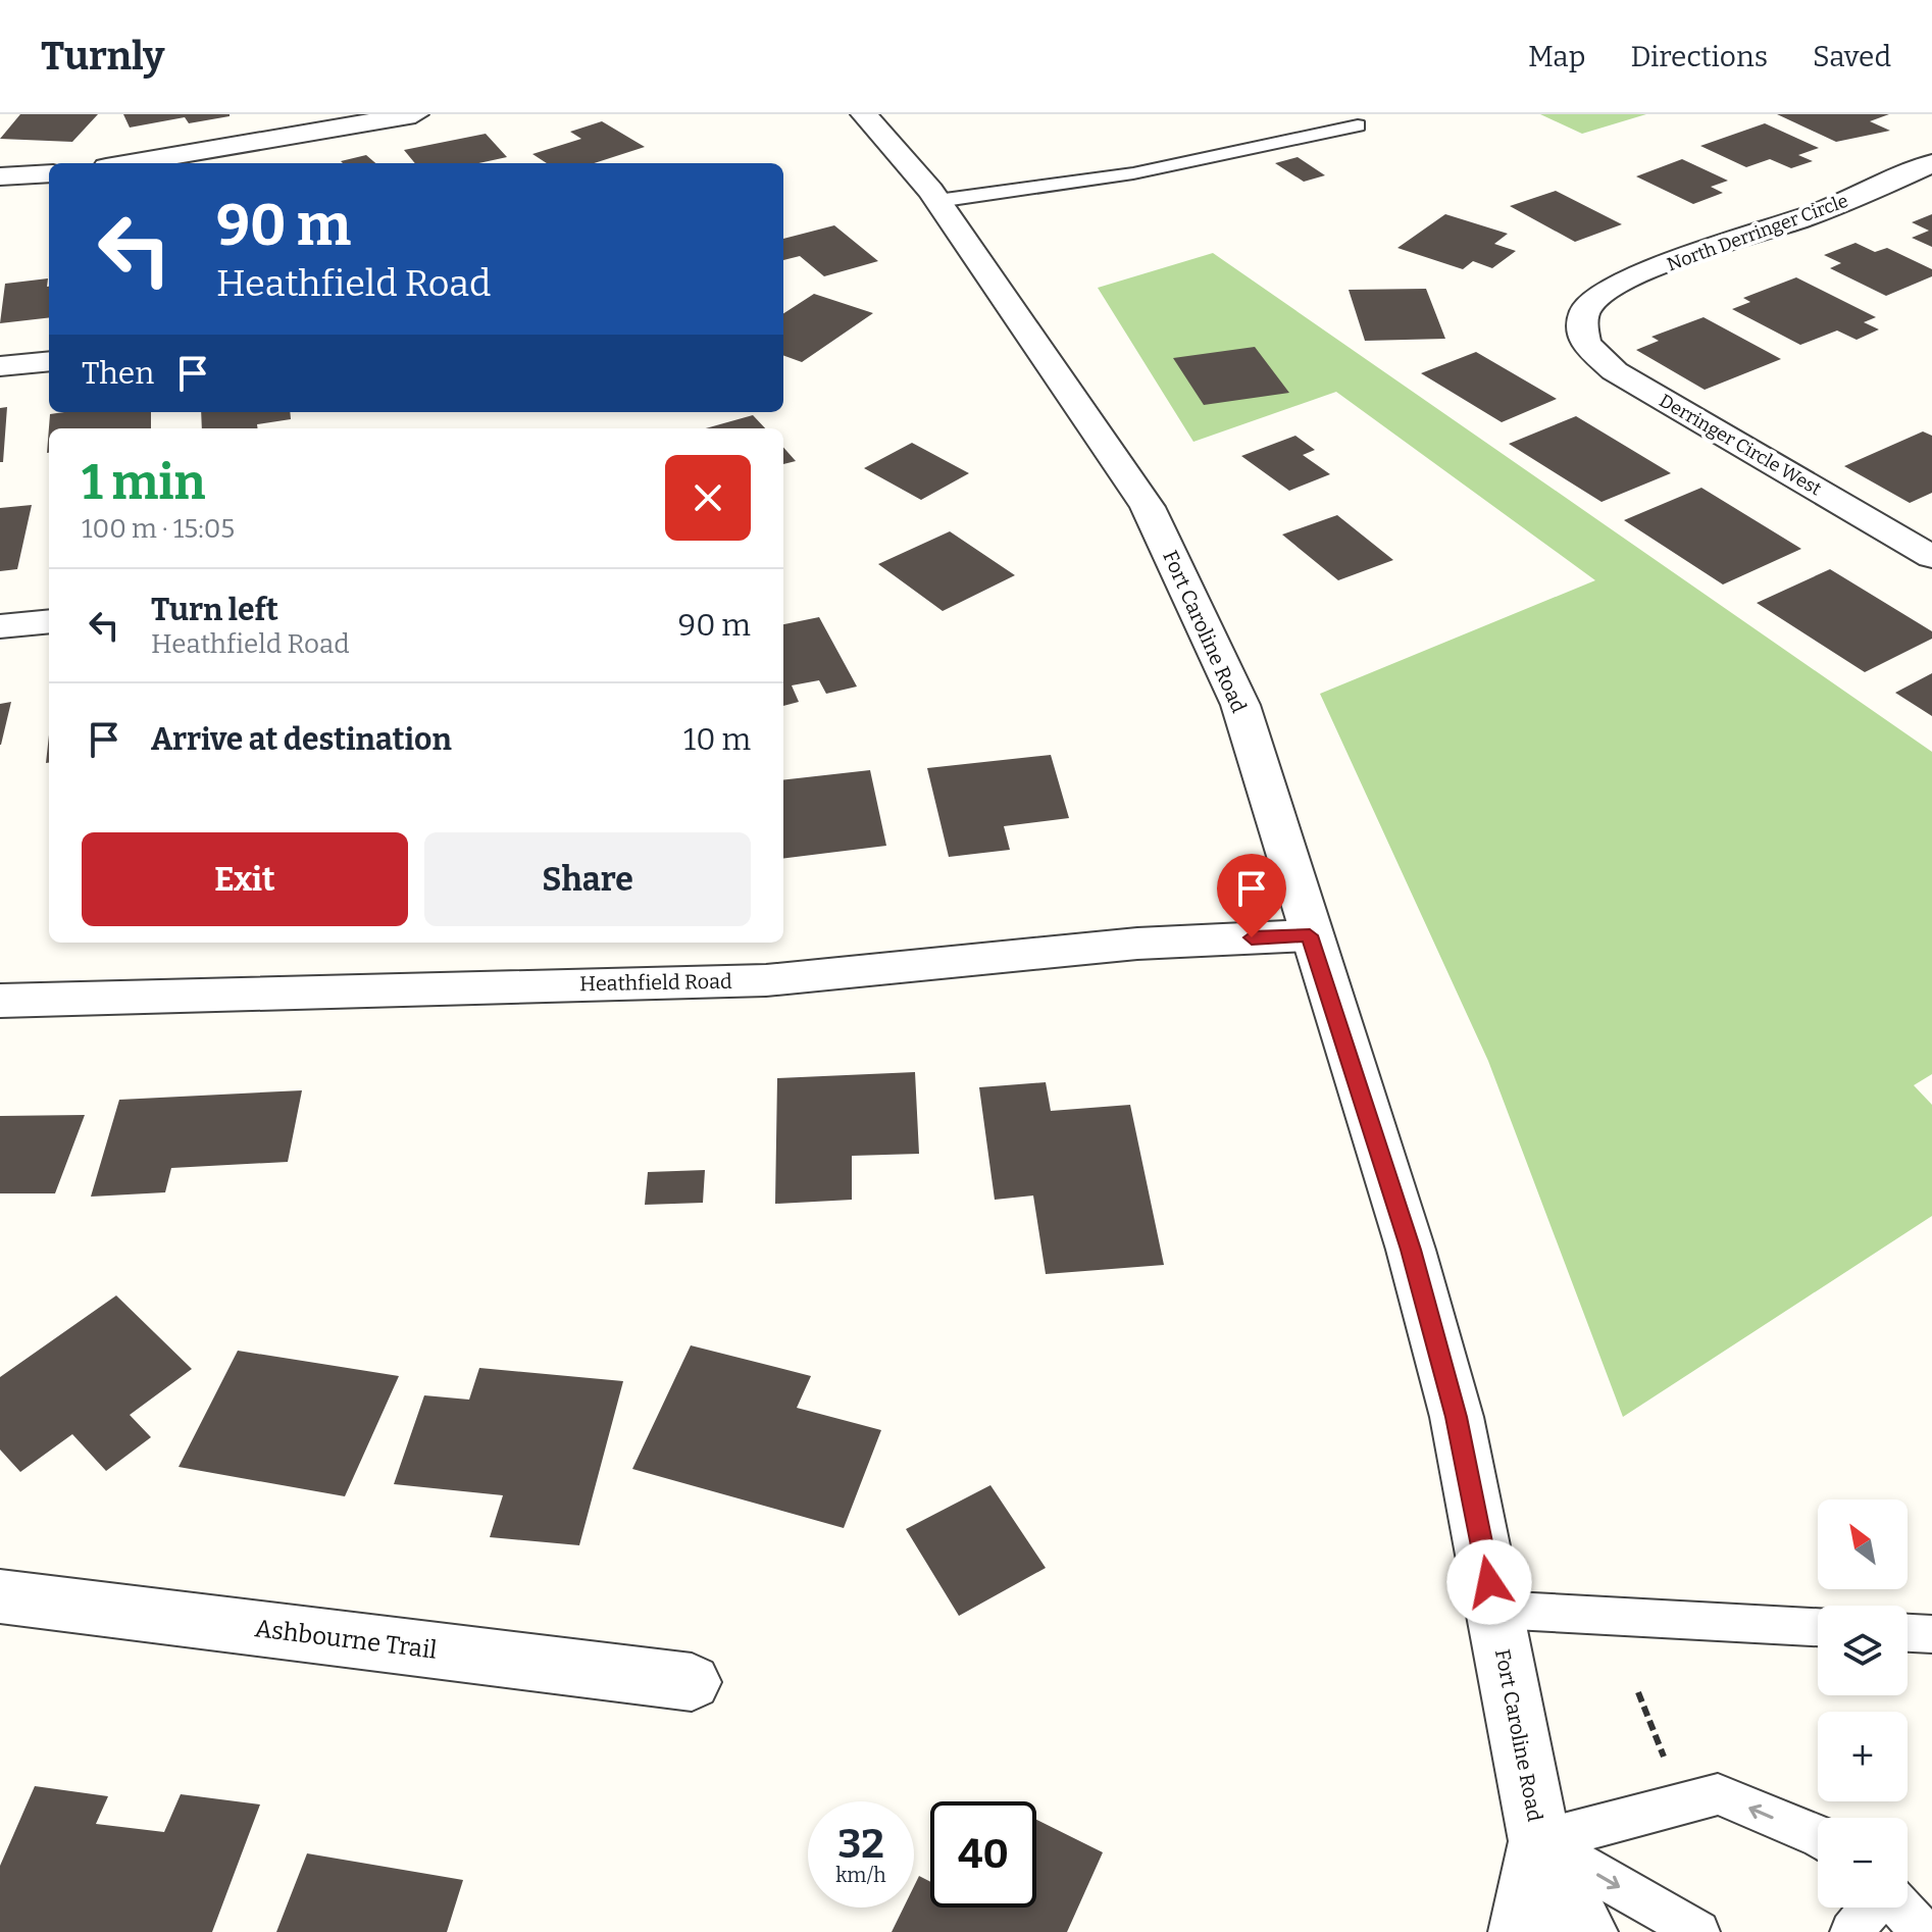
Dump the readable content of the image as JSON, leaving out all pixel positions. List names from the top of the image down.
{
  "streets": {
    "street": [
      "North Derringer Circle",
      "Derringer Circle West",
      "Fort Caroline Road",
      "Heathfield Road",
      "Ashbourne Trail"
    ]
  },
  "crossings": [
    ["North Derringer Circle", "Derringer Circle West"],
    ["Fort Caroline Road", "Heathfield Road"]
  ],
  "north": "top left",
  "page": {
    "header": "Turnly",
    "nav": ["Map", "Directions", "Saved"],
    "turn": ["90 m", "Heathfield Road"],
    "then": "Then",
    "heading": ["1 min", "100 m · 15:05"],
    "list": [
      {
        "name": "Turn left",
        "note": "Heathfield Road",
        "value": "90 m"
      },
      {
        "name": "Arrive at destination",
        "value": "10 m"
      }
    ],
    "buttons": ["Exit", "Share"],
    "map_buttons": ["+", "−"],
    "speed": "32 km/h",
    "limit": "40"
  }
}
